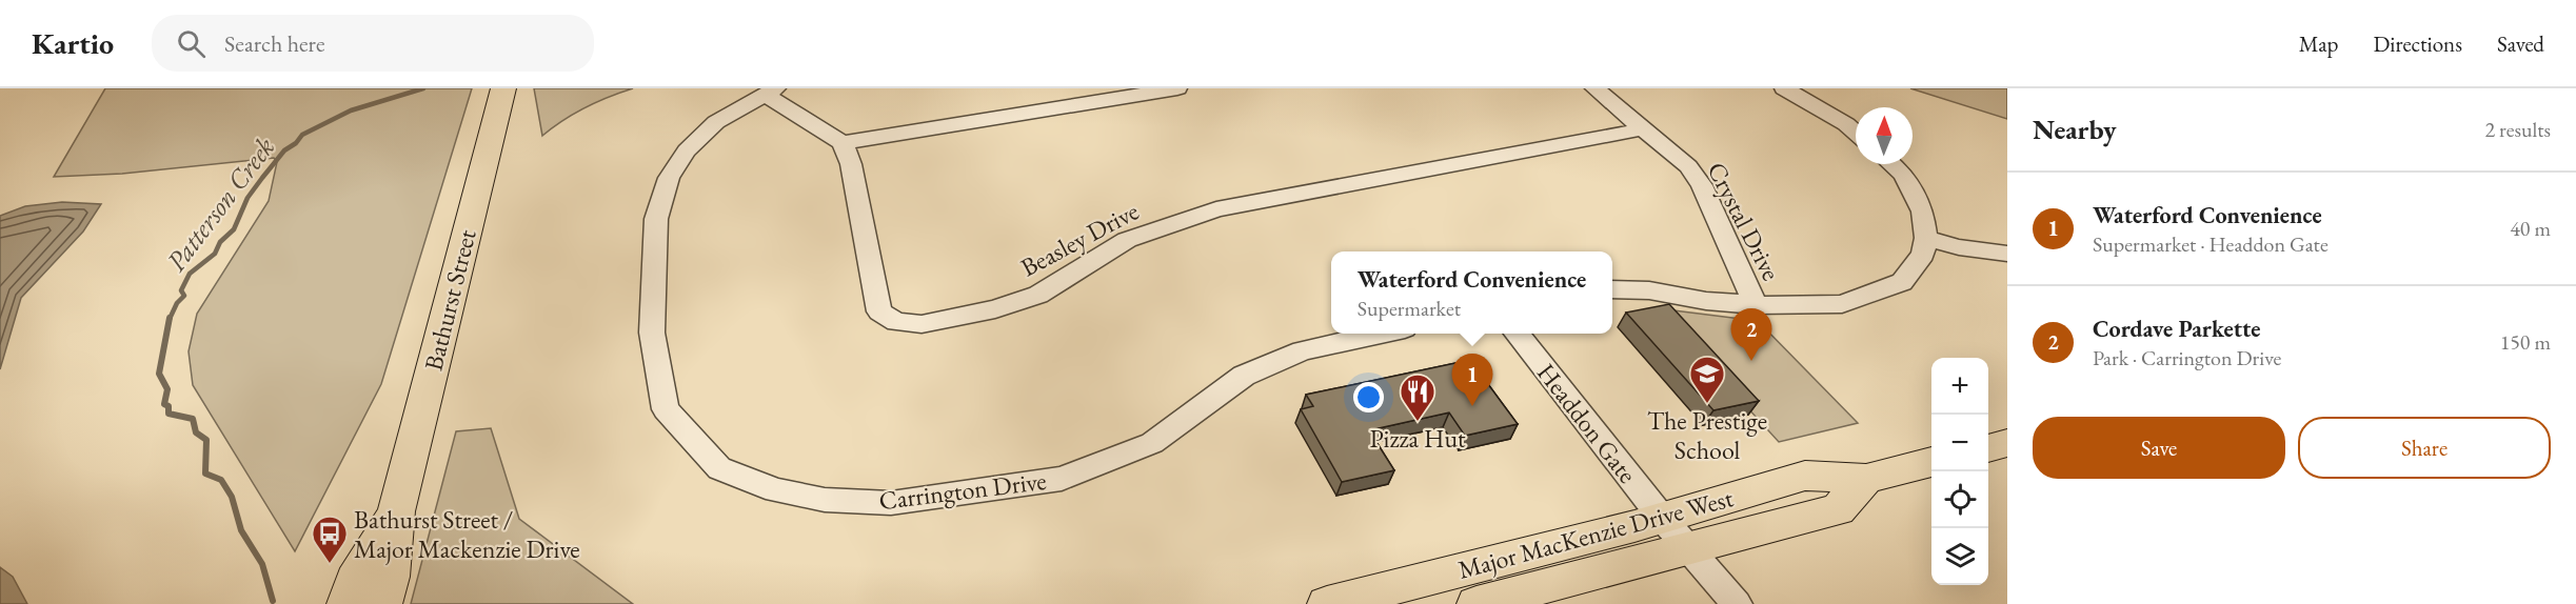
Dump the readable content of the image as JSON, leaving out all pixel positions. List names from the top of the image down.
{
  "streets": {
    "main road": ["Bathurst Street", "Major MacKenzie Drive West"],
    "street": [
      "Crystal Drive",
      "Beasley Drive",
      "Headdon Gate",
      "Carrington Drive"
    ]
  },
  "crossings": [
    ["Crystal Drive", "Beasley Drive"],
    ["Headdon Gate", "Major MacKenzie Drive West"]
  ],
  "water": ["Patterson Creek"],
  "places": {
    "school or university": ["The Prestige School"],
    "restaurant": ["Pizza Hut"],
    "bus stop": ["Bathurst Street / Major Mackenzie Drive"]
  },
  "north": "top",
  "page": {
    "header": "Kartio",
    "search": "Search here",
    "nav": ["Map", "Directions", "Saved"],
    "heading": ["Nearby", "2 results"],
    "list": [
      {
        "mark": "1",
        "name": "Waterford Convenience",
        "note": "Supermarket · Headdon Gate",
        "value": "40 m"
      },
      {
        "mark": "2",
        "name": "Cordave Parkette",
        "note": "Park · Carrington Drive",
        "value": "150 m"
      }
    ],
    "popup": ["Waterford Convenience", "Supermarket"],
    "pins": ["2", "1"],
    "map_buttons": ["+", "−"],
    "buttons": ["Save", "Share"]
  }
}
